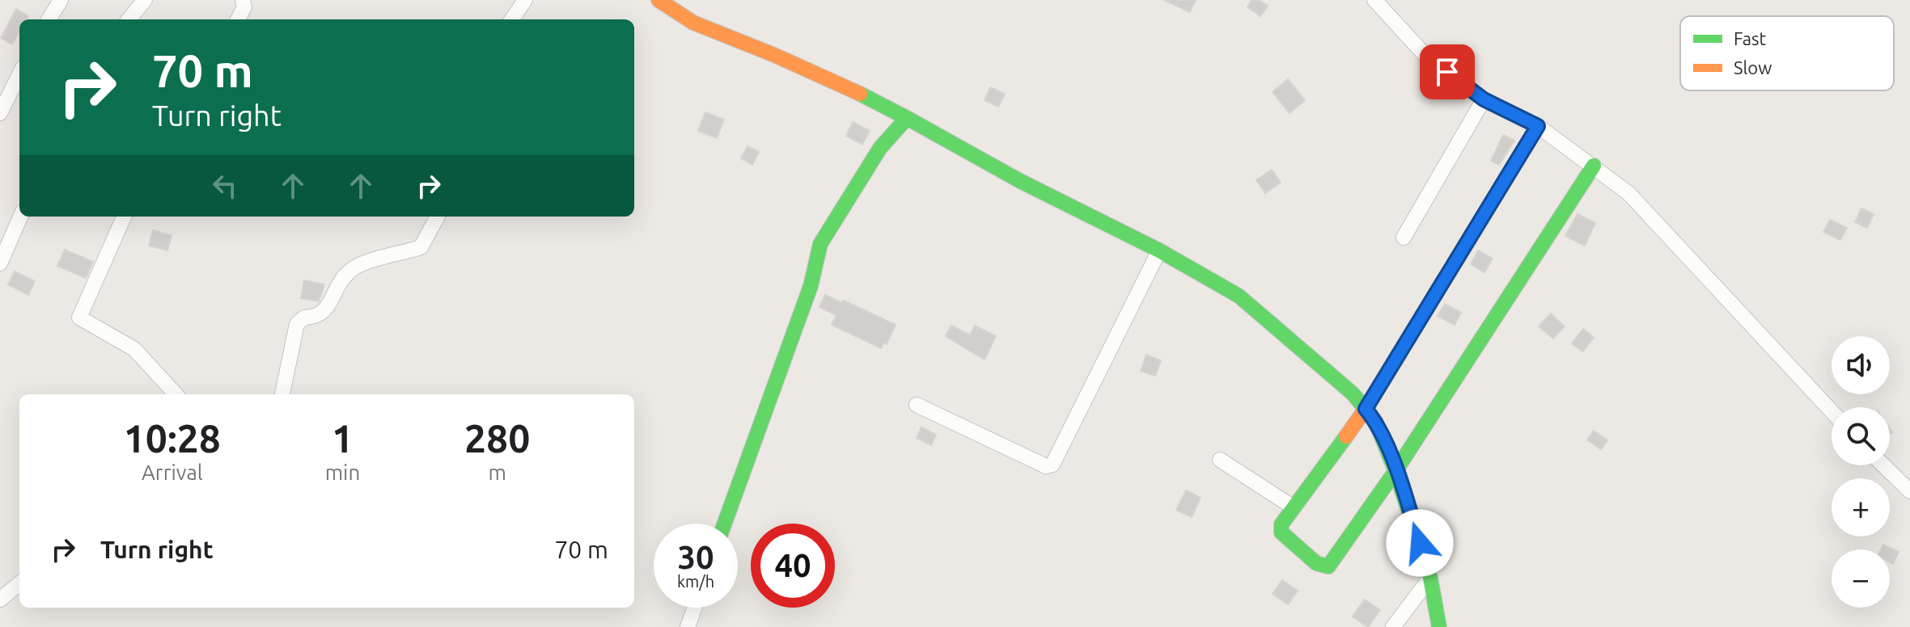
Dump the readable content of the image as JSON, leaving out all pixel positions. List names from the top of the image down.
{
  "legend": ["Fast", "Slow"],
  "page": {
    "turn": ["70 m", "Turn right"],
    "map_buttons": ["+", "−"],
    "eta": [
      "10:28",
      "Arrival",
      "1",
      "min",
      "280",
      "m"
    ],
    "list": [
      {
        "name": "Turn right",
        "value": "70 m"
      }
    ],
    "speed": "30 km/h",
    "limit": "40"
  }
}
